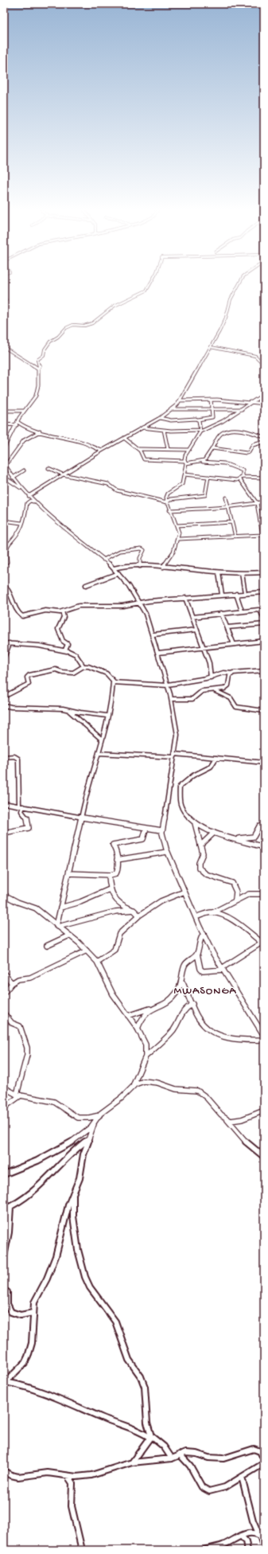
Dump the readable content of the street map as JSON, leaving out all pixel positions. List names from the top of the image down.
{
  "districts": ["MWASONGA"]
}
